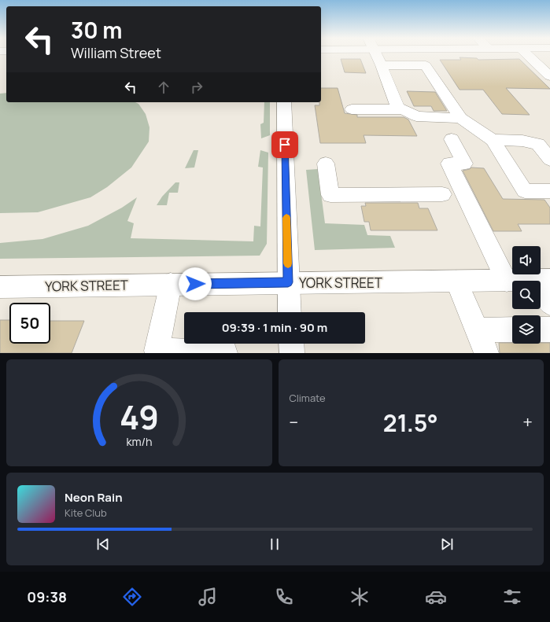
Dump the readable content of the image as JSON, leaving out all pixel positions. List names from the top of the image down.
{
  "streets": {
    "main road": ["YORK STREET"]
  },
  "page": {
    "turn": ["30 m", "William Street"],
    "limit": "50",
    "trip": "09:39 · 1 min · 90 m",
    "tile": "Climate",
    "heat": ["−", "21.5°", "+"],
    "song": ["Neon Rain", "Kite Club"],
    "tabs": "09:38",
    "gauge": ["49", "km/h"]
  }
}
